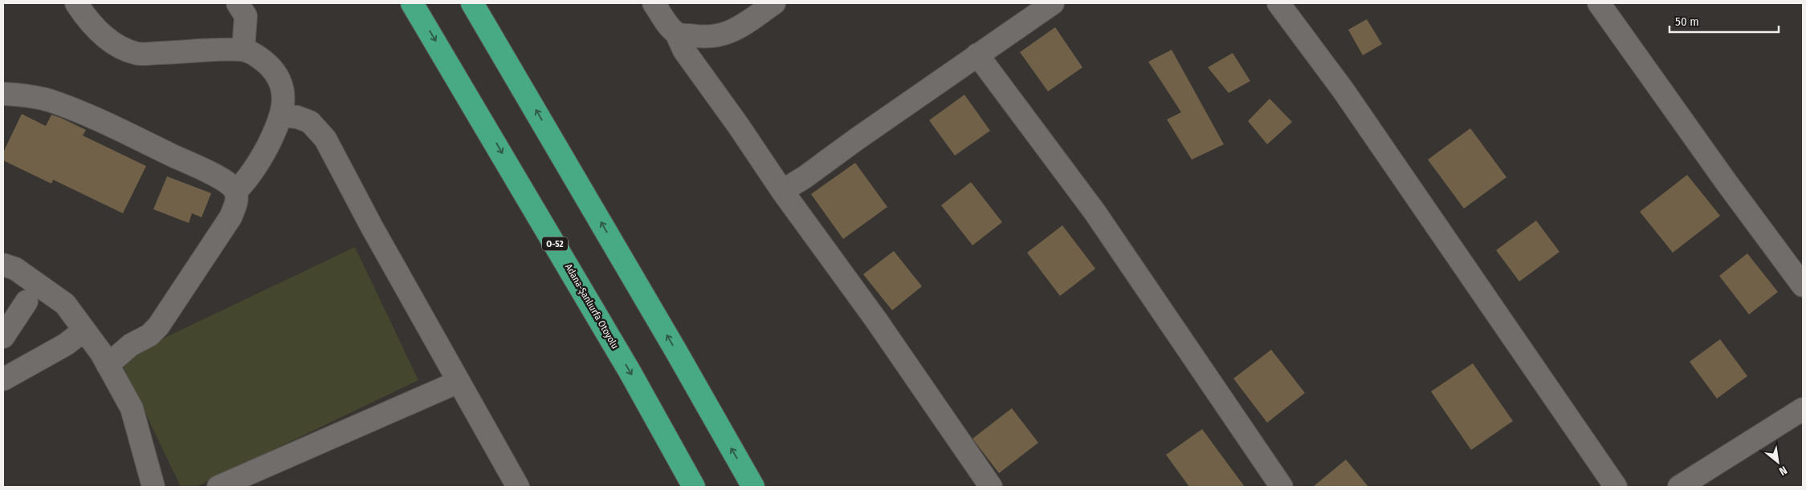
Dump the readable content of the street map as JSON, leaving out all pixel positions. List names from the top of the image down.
{
  "streets": {
    "highway": ["O-52", "Adana-Şanlıurfa Otoyolu"]
  },
  "scale_bar": "50 m",
  "north": "bottom right"
}
